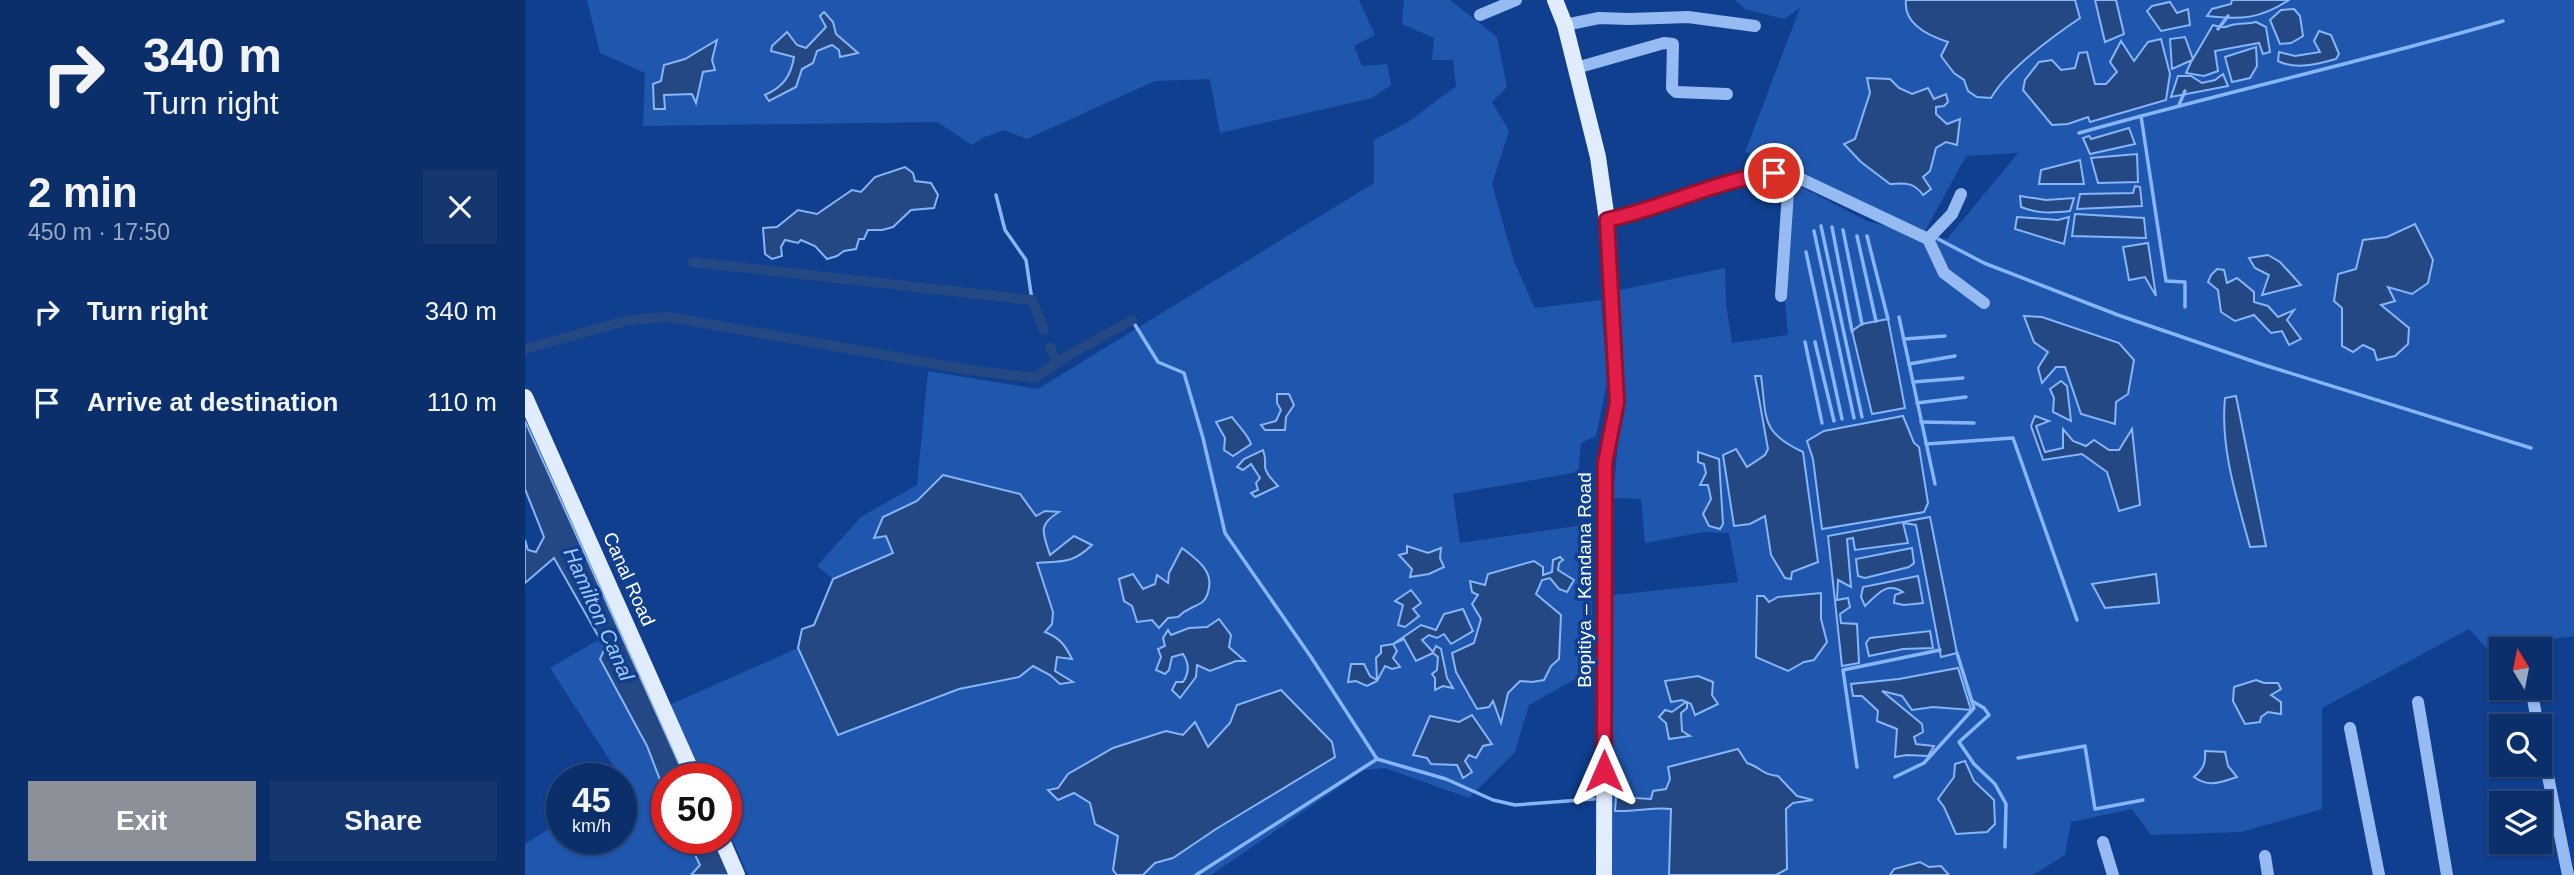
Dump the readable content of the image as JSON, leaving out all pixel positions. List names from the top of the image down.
{
  "streets": {
    "main road": ["Canal Road", "Bopitiya – Kandana Road"]
  },
  "water": ["Hamilton Canal"],
  "north": "top",
  "page": {
    "turn": ["340 m", "Turn right"],
    "heading": ["2 min", "450 m · 17:50"],
    "list": [
      {
        "name": "Turn right",
        "value": "340 m"
      },
      {
        "name": "Arrive at destination",
        "value": "110 m"
      }
    ],
    "speed": "45 km/h",
    "limit": "50",
    "buttons": ["Exit", "Share"]
  }
}
